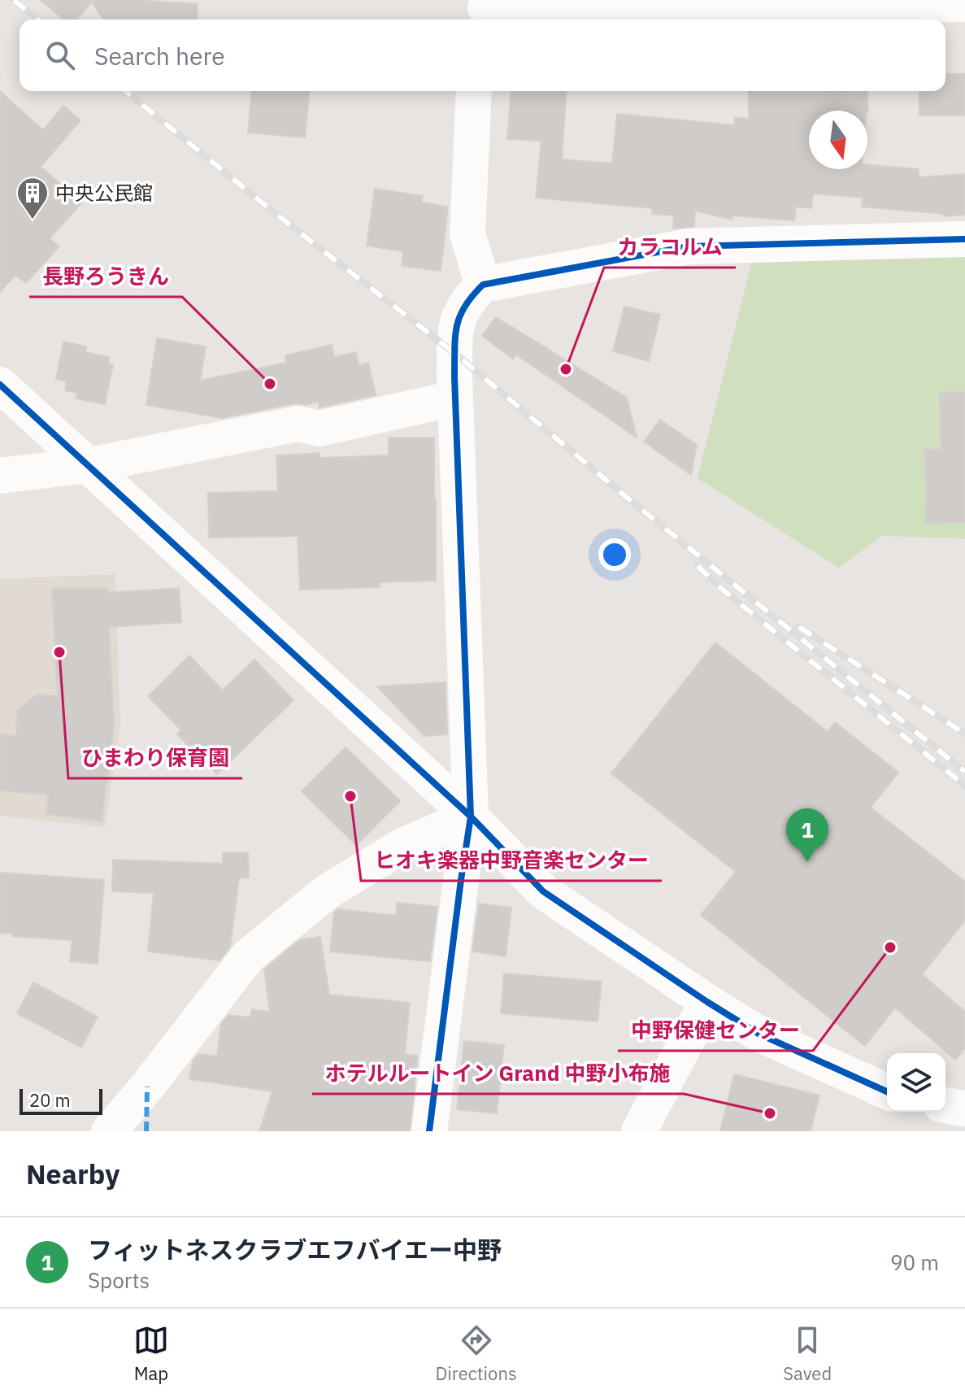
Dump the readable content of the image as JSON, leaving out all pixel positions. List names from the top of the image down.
{
  "places": {
    "building": ["中央公民館"],
    "other": [
      "カラコルム",
      "長野ろうきん",
      "ひまわり保育園",
      "ヒオキ楽器中野音楽センター",
      "中野保健センター",
      "ホテルルートイン Grand 中野小布施"
    ]
  },
  "scale_bar": "20 m",
  "north": "bottom",
  "page": {
    "search": "Search here",
    "pins": "1",
    "scale": "20 m",
    "heading": "Nearby",
    "list": [
      {
        "mark": "1",
        "name": "フィットネスクラブエフバイエー中野",
        "note": "Sports",
        "value": "90 m"
      }
    ],
    "nav": ["Map", "Directions", "Saved"]
  }
}
